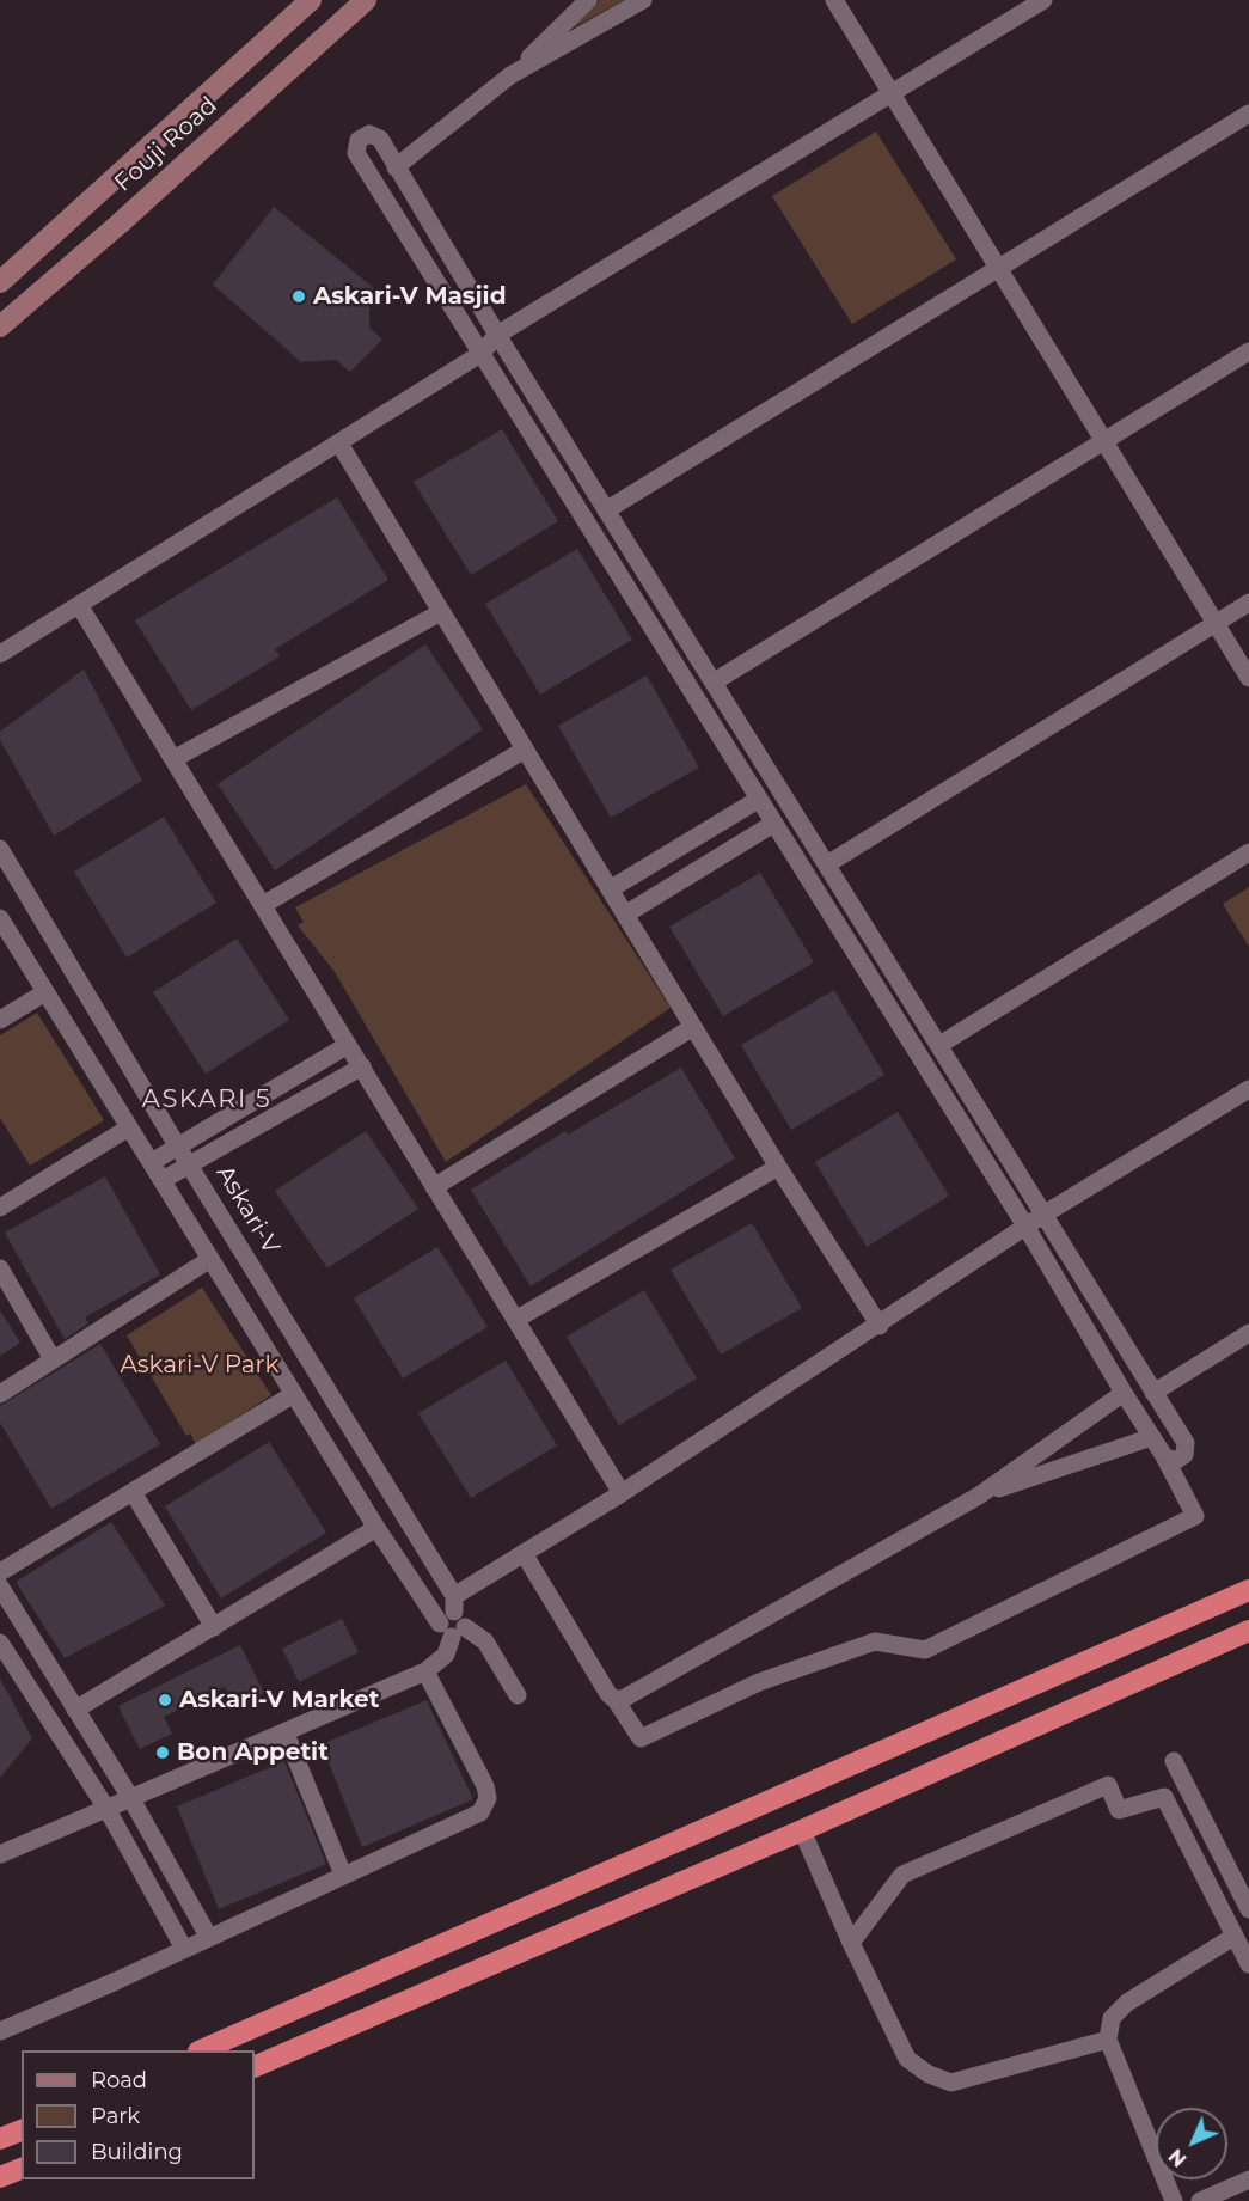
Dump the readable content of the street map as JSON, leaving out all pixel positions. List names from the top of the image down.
{
  "streets": {
    "main road": ["Fouji Road"],
    "street": ["Askari-V"]
  },
  "districts": ["ASKARI 5"],
  "parks": ["Askari-V Park"],
  "places": ["Askari-V Masjid", "Askari-V Market", "Bon Appetit"],
  "legend": ["Road", "Park", "Building"],
  "north": "bottom left"
}
